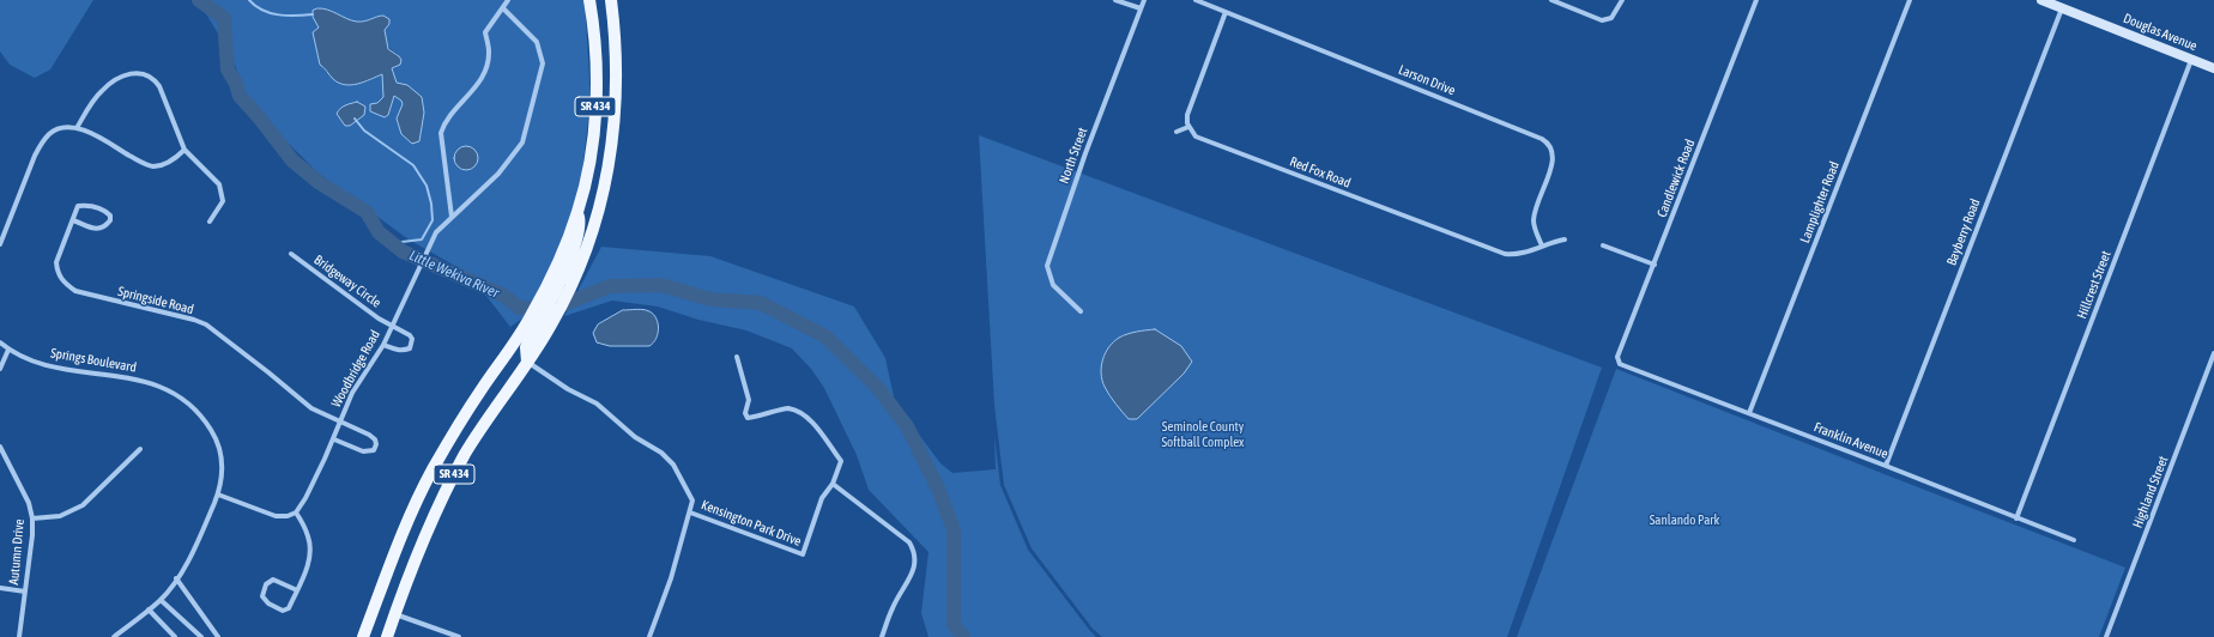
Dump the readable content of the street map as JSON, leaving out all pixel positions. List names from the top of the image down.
{
  "streets": {
    "main road": ["Douglas Avenue", "SR 434"],
    "street": [
      "Larson Drive",
      "North Street",
      "Red Fox Road",
      "Candlewick Road",
      "Lamplighter Road",
      "Bayberry Road",
      "Bridgeway Circle",
      "Hillcrest Street",
      "Springside Road",
      "Springs Boulevard",
      "Woodbridge Road",
      "Franklin Avenue",
      "Highland Street",
      "Kensington Park Drive",
      "Autumn Drive"
    ]
  },
  "crossings": [
    ["Douglas Avenue", "Bayberry Road"],
    ["Douglas Avenue", "Hillcrest Street"],
    ["Larson Drive", "Red Fox Road"],
    ["SR 434", "Kensington Park Drive"],
    ["Candlewick Road", "Franklin Avenue"],
    ["Lamplighter Road", "Franklin Avenue"],
    ["Bayberry Road", "Franklin Avenue"],
    ["Bridgeway Circle", "Woodbridge Road"],
    ["Hillcrest Street", "Franklin Avenue"],
    ["Springside Road", "Woodbridge Road"]
  ],
  "water": ["Little Wekiva River"],
  "parks": ["Seminole County Softball Complex", "Sanlando Park"]
}
